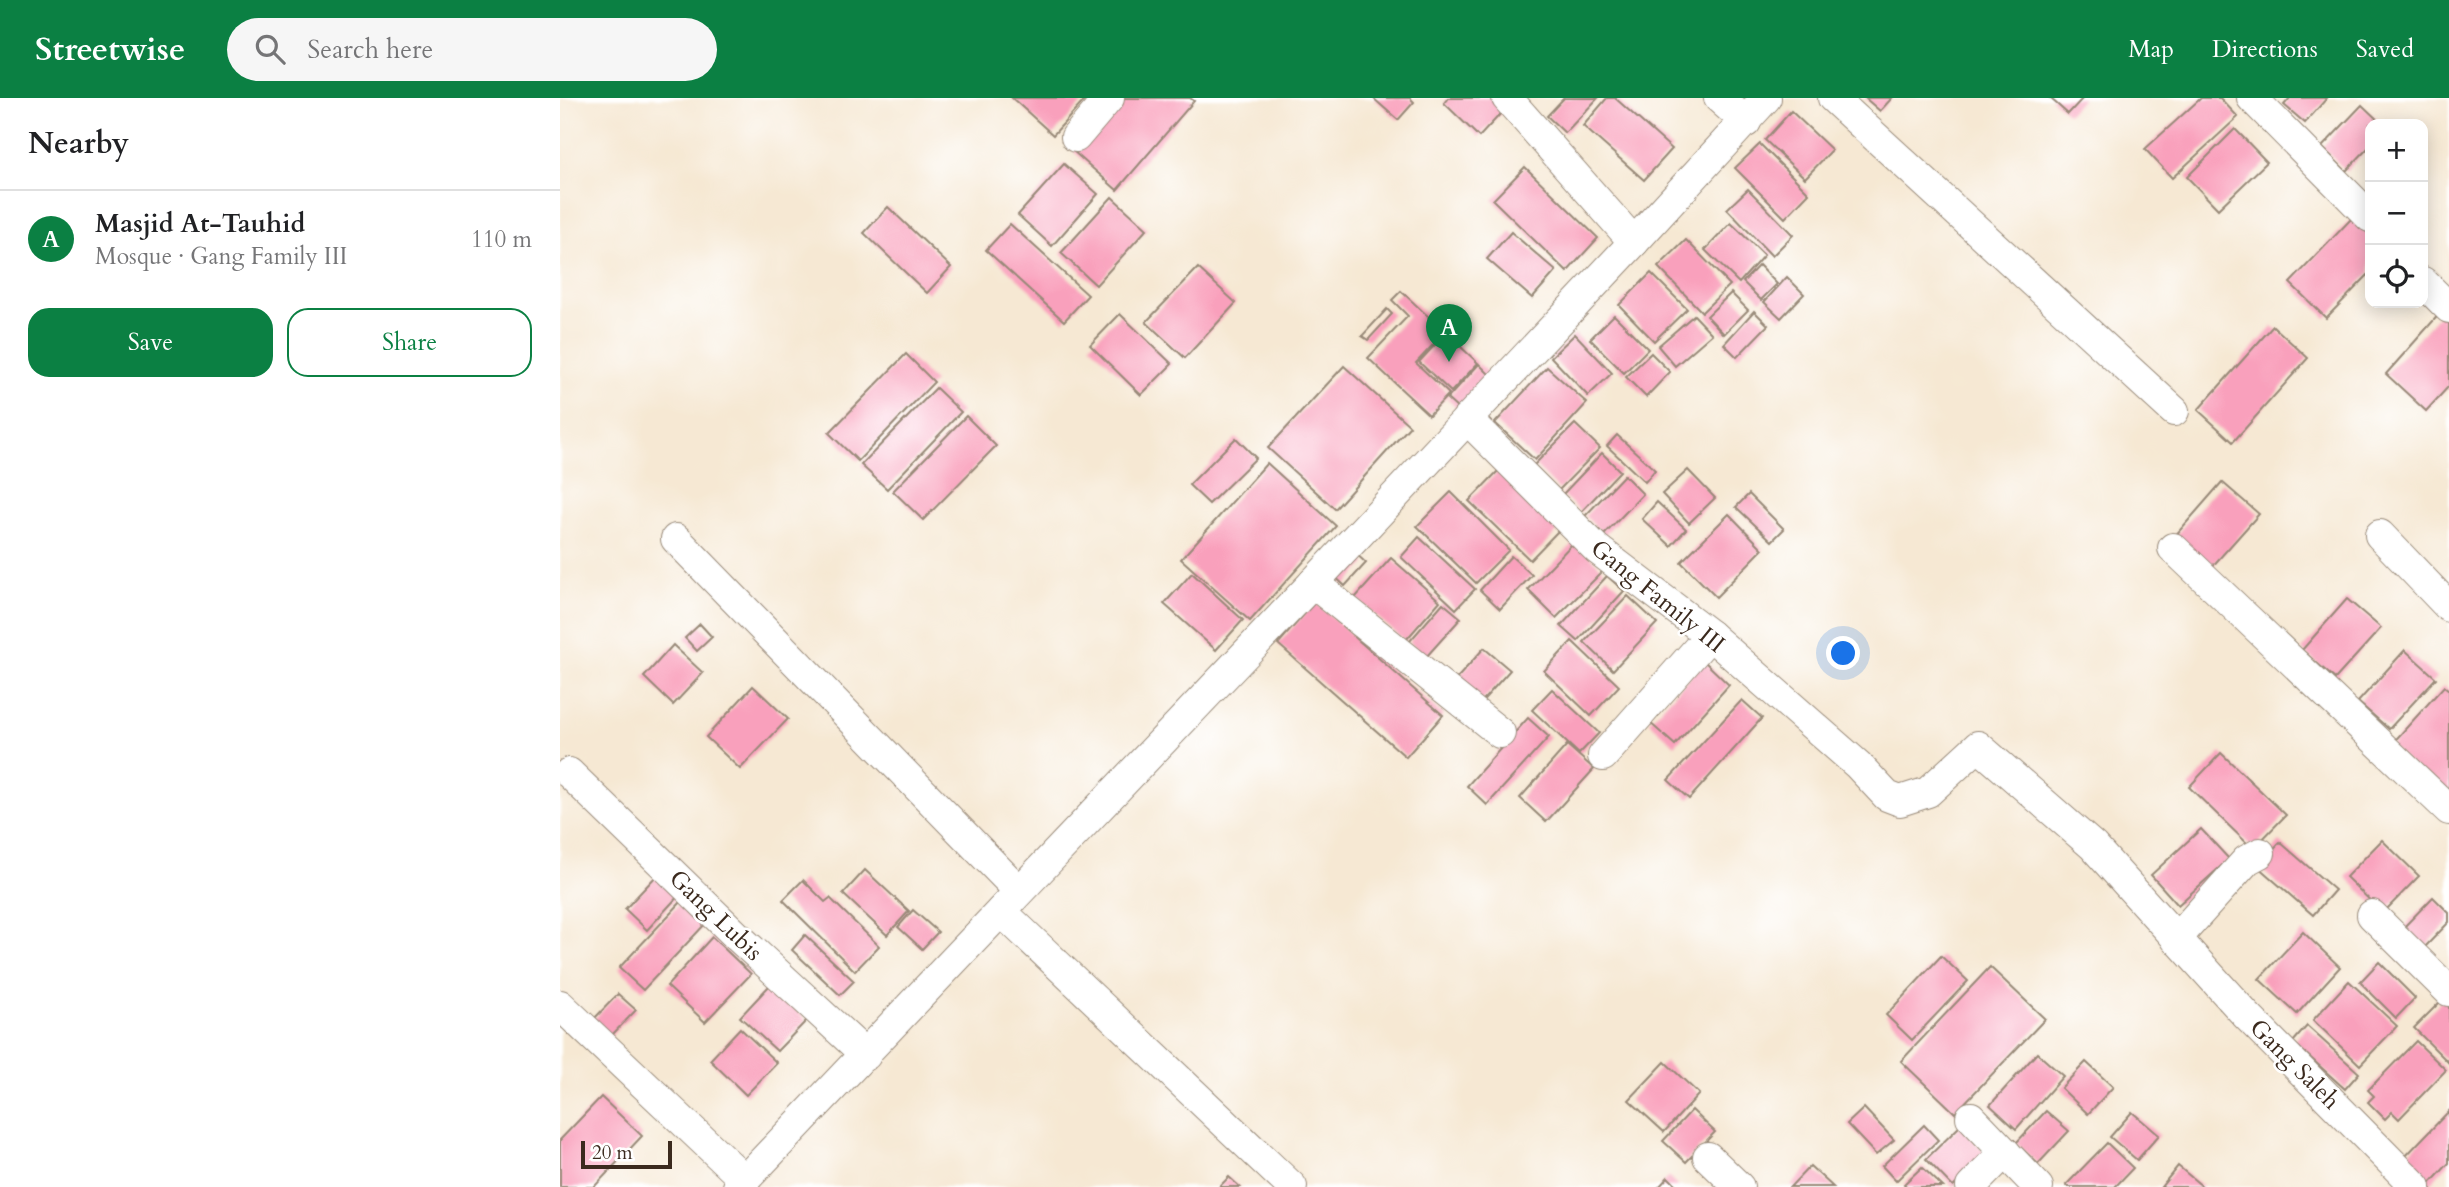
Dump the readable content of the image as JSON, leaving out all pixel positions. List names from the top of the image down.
{
  "streets": {
    "street": ["Gang Family III", "Gang Lubis", "Gang Saleh"]
  },
  "crossings": [
    ["Gang Family III", "Gang Saleh"]
  ],
  "scale_bar": "20 m",
  "page": {
    "header": "Streetwise",
    "search": "Search here",
    "nav": ["Map", "Directions", "Saved"],
    "heading": "Nearby",
    "map_buttons": ["+", "−"],
    "list": [
      {
        "mark": "A",
        "name": "Masjid At-Tauhid",
        "note": "Mosque · Gang Family III",
        "value": "110 m"
      }
    ],
    "buttons": ["Save", "Share"],
    "pins": "A",
    "scale": "20 m"
  }
}
